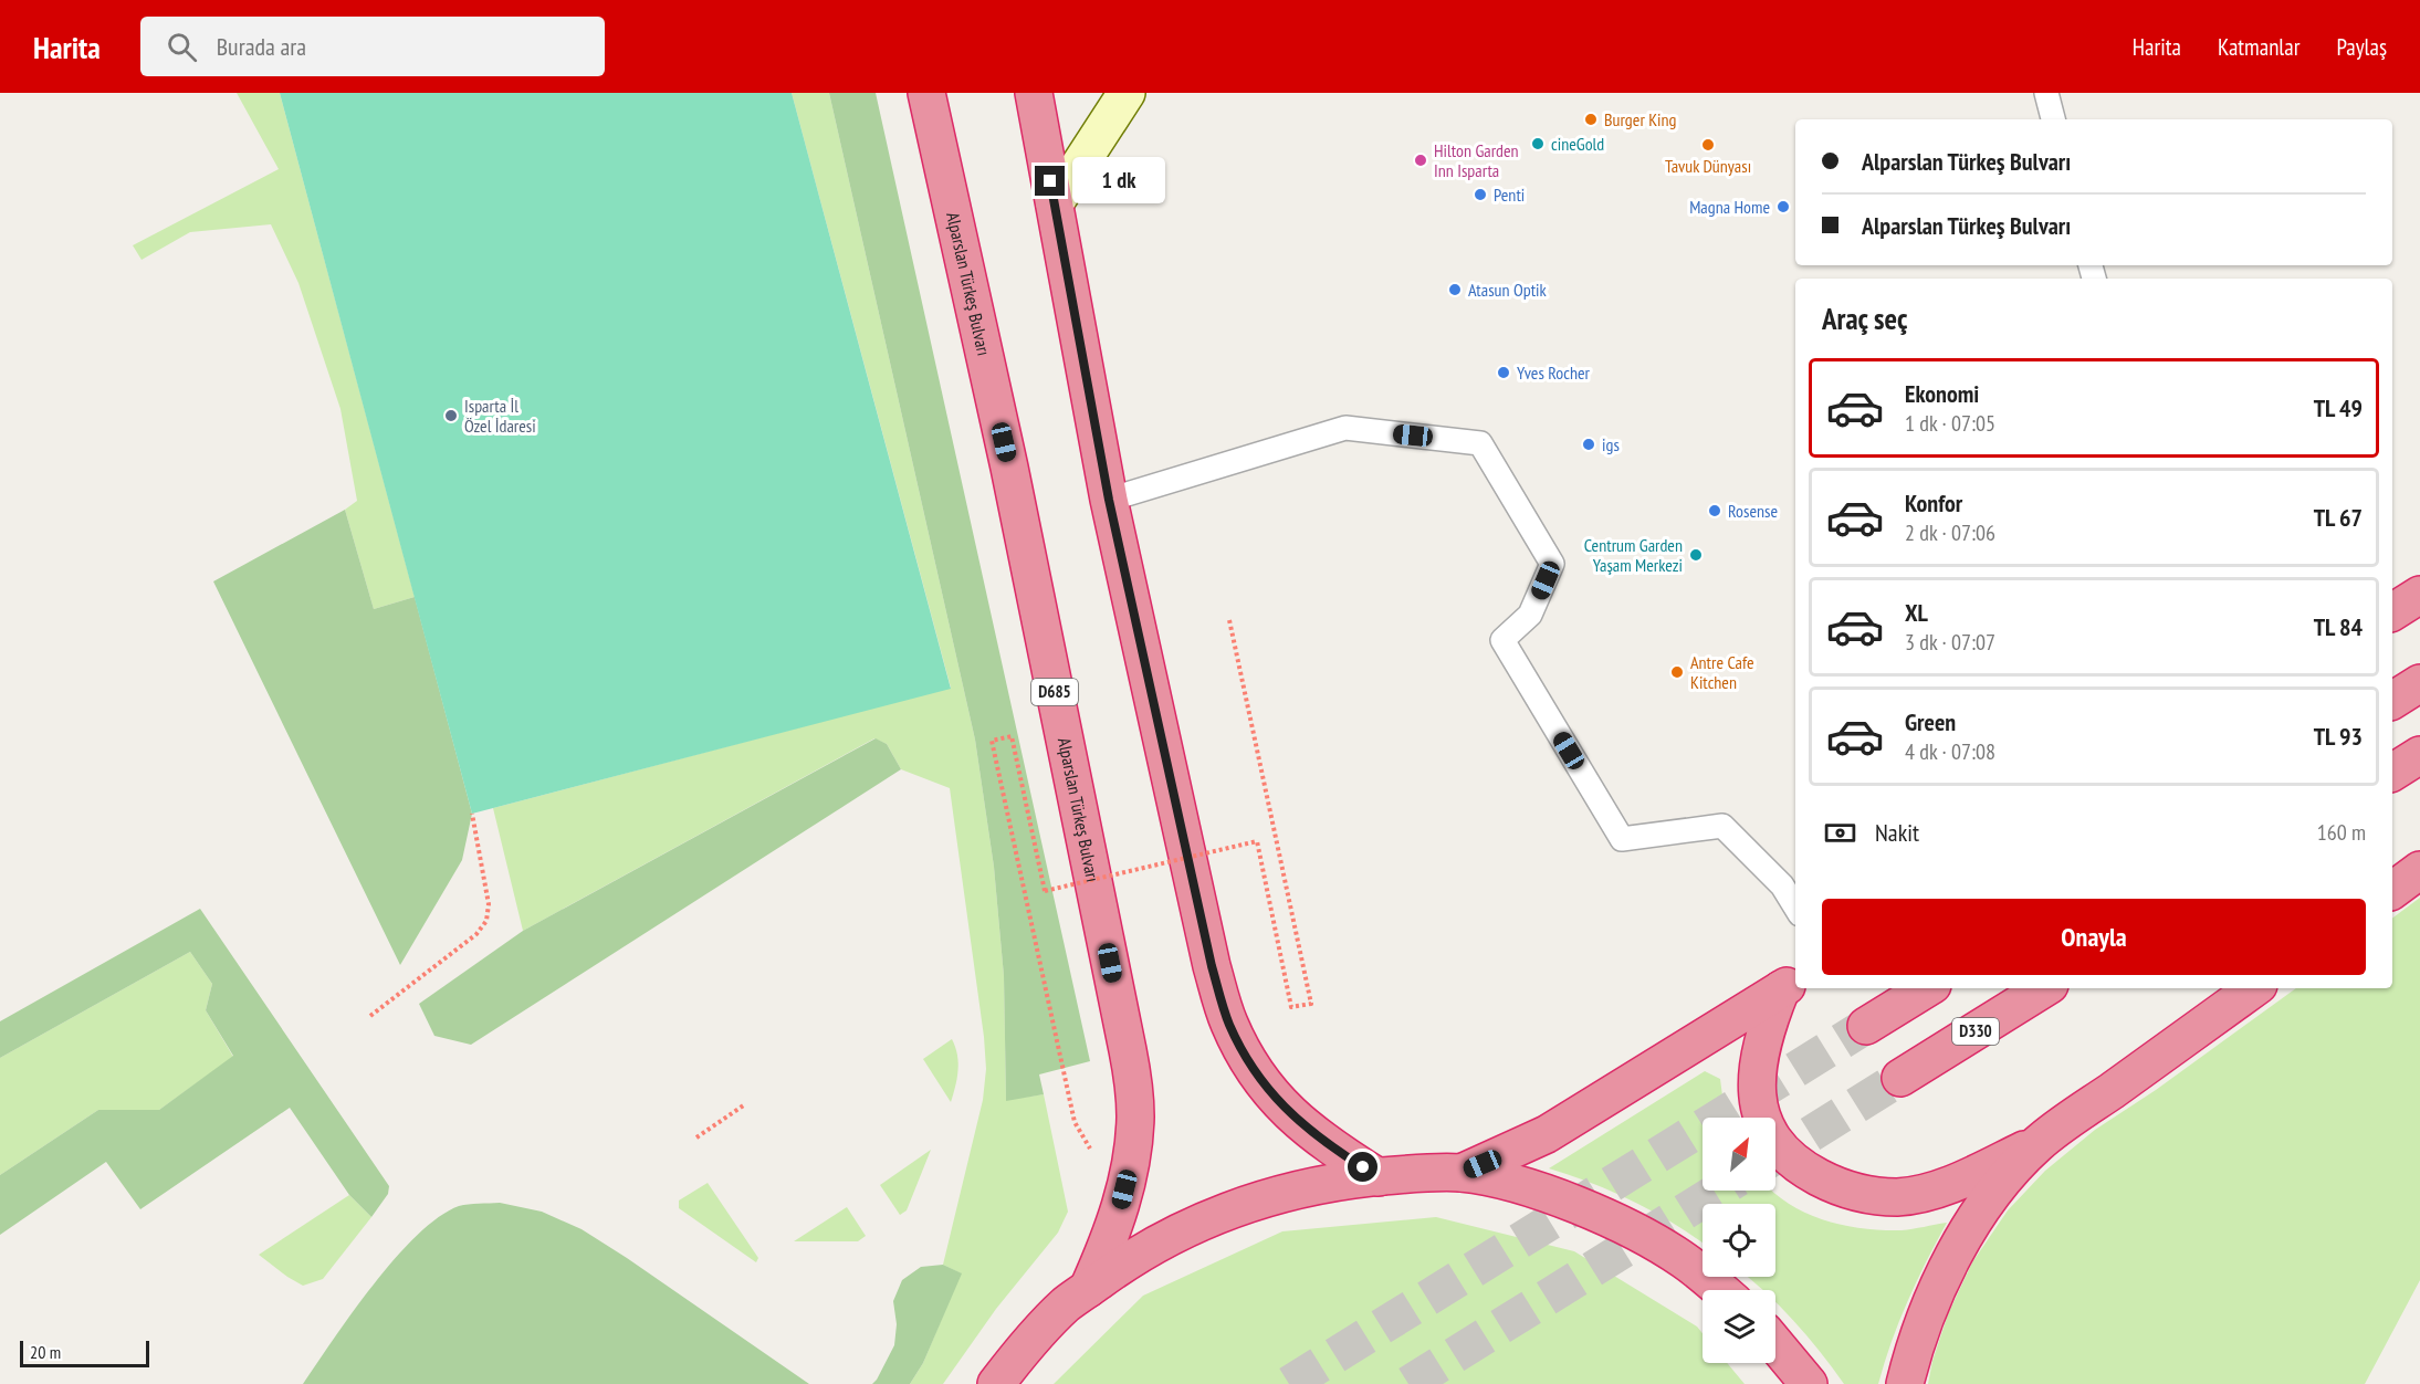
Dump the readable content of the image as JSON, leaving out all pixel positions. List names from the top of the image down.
{
  "streets": {
    "highway": ["Alparslan Türkeş Bulvarı", "D685", "D330"]
  },
  "places": [
    "Burger King",
    "cineGold",
    "Tavuk Dünyası",
    "Hilton Garden Inn Isparta",
    "Penti",
    "Magna Home",
    "Atasun Optik",
    "Yves Rocher",
    "Isparta İl Özel İdaresi",
    "igs",
    "Rosense",
    "Centrum Garden Yaşam Merkezi",
    "Antre Cafe Kitchen"
  ],
  "scale_bar": "20 m",
  "north": "top right",
  "page": {
    "header": "Harita",
    "search": "Burada ara",
    "nav": ["Harita", "Katmanlar", "Paylaş"],
    "banner": ["Alparslan Türkeş Bulvarı", "Alparslan Türkeş Bulvarı"],
    "bubble": "1 dk",
    "heading": "Araç seç",
    "list": [
      {
        "name": "Ekonomi",
        "note": "1 dk · 07:05",
        "value": "TL 49"
      },
      {
        "name": "Konfor",
        "note": "2 dk · 07:06",
        "value": "TL 67"
      },
      {
        "name": "XL",
        "note": "3 dk · 07:07",
        "value": "TL 84"
      },
      {
        "name": "Green",
        "note": "4 dk · 07:08",
        "value": "TL 93"
      }
    ],
    "pay": ["Nakit", "160 m"],
    "buttons": "Onayla",
    "scale": "20 m"
  }
}
